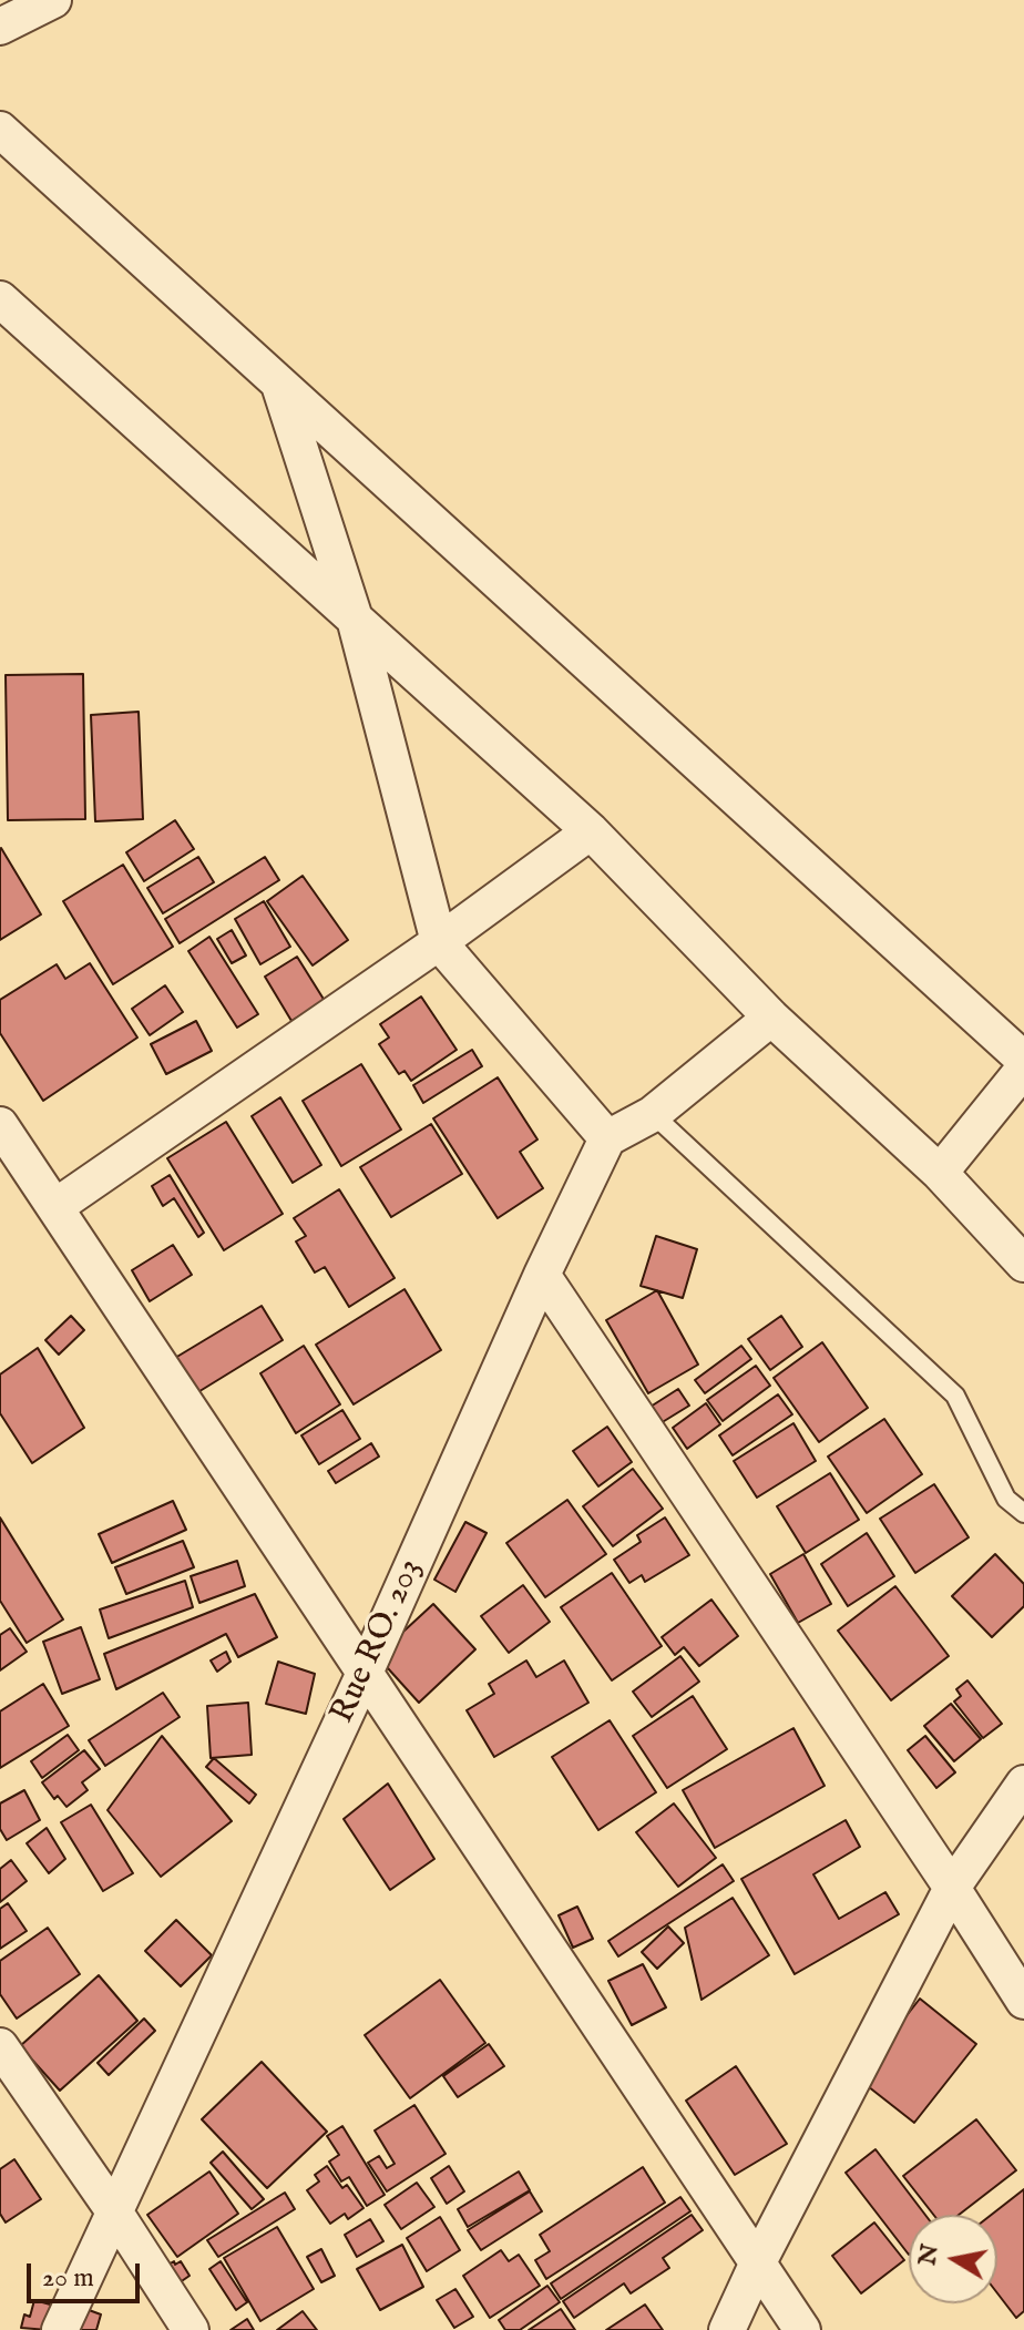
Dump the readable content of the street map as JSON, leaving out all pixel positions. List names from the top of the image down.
{
  "streets": {
    "street": ["Rue RO. 203"]
  },
  "scale_bar": "20 m",
  "north": "left"
}
